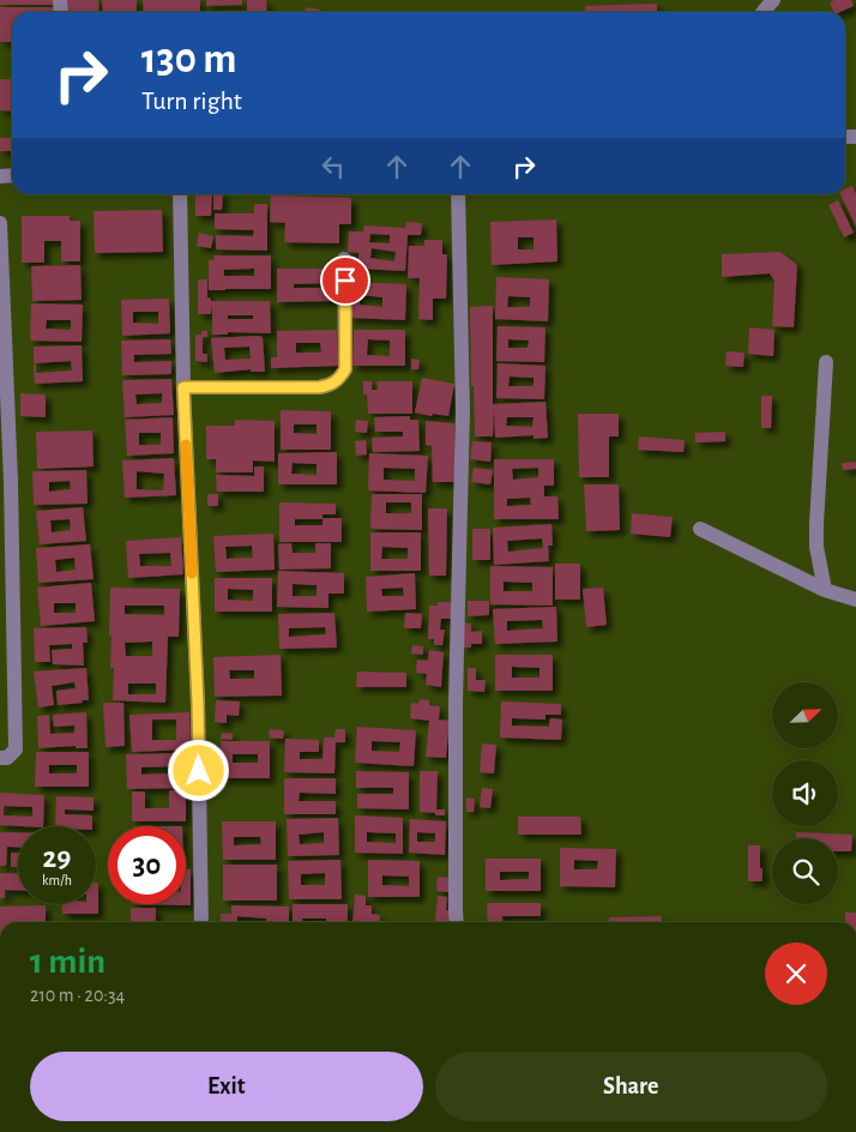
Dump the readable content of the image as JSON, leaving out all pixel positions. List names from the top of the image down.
{
  "north": "top right",
  "page": {
    "turn": ["130 m", "Turn right"],
    "speed": "29 km/h",
    "limit": "30",
    "heading": ["1 min", "210 m · 20:34"],
    "buttons": ["Exit", "Share"]
  }
}
